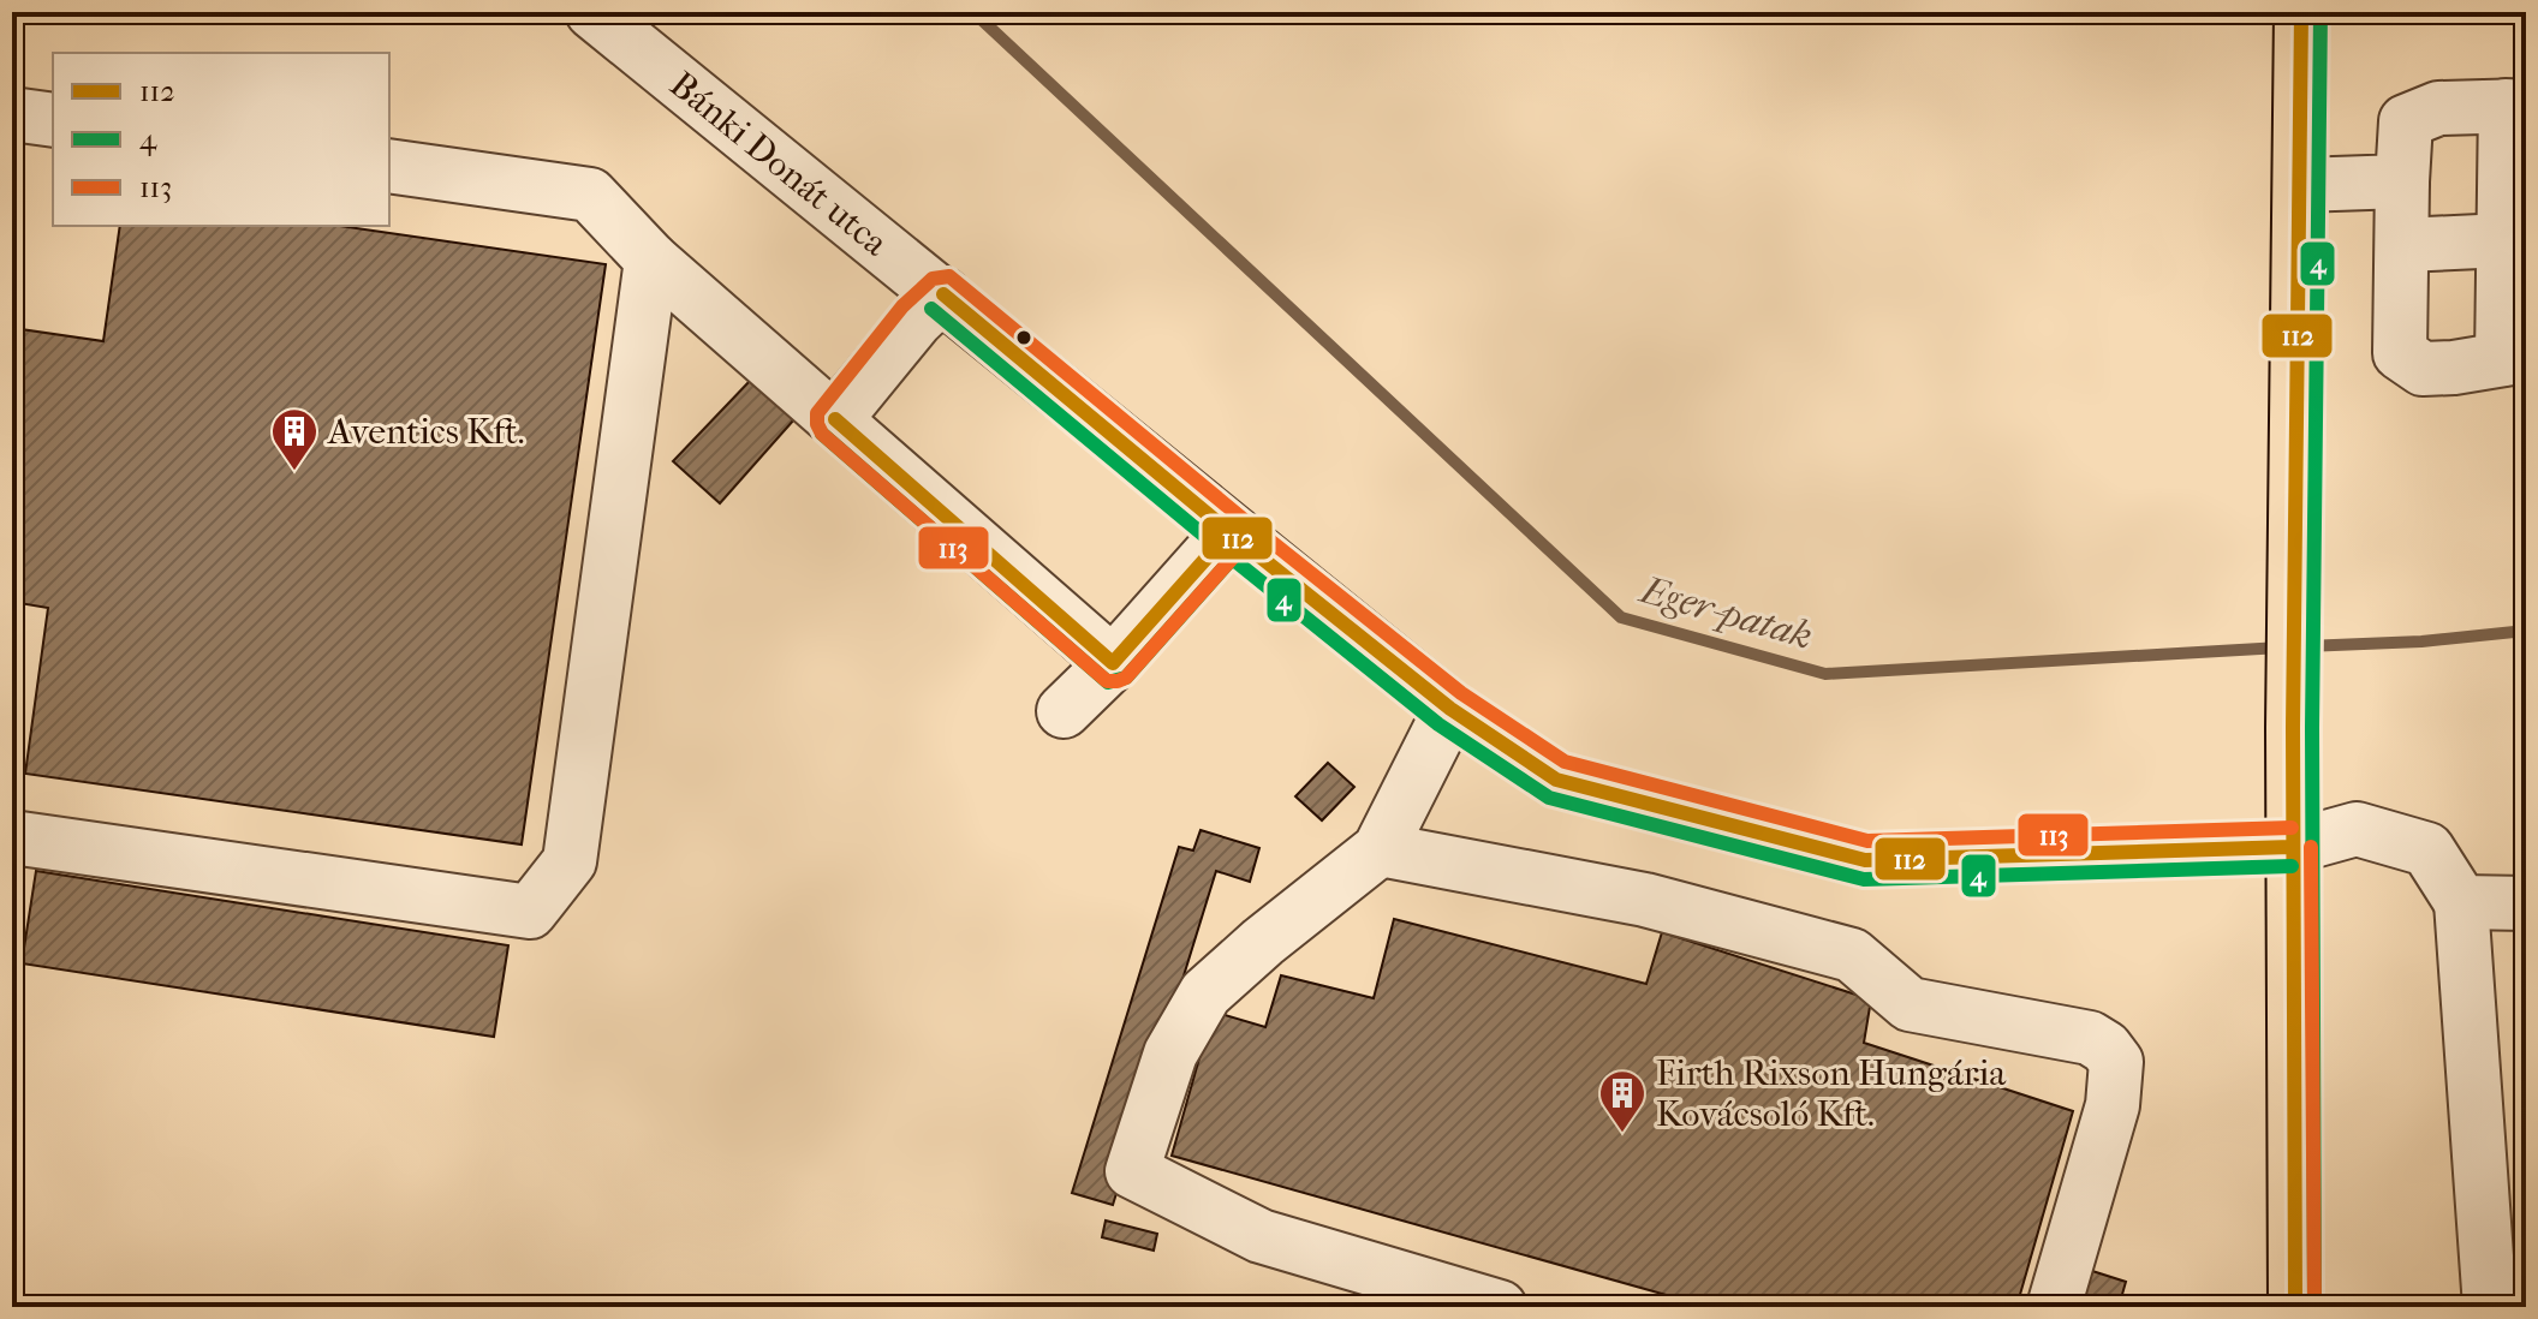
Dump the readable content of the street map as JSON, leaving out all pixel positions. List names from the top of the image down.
{
  "streets": {
    "street": ["Bánki Donát utca"]
  },
  "water": ["Eger-patak"],
  "places": {
    "building": ["Aventics Kft.", "Firth Rixson Hungária Kovácsoló Kft."]
  },
  "lines": ["transit line 112", "transit line 4", "transit line 113"],
  "legend": ["112", "4", "113"]
}
